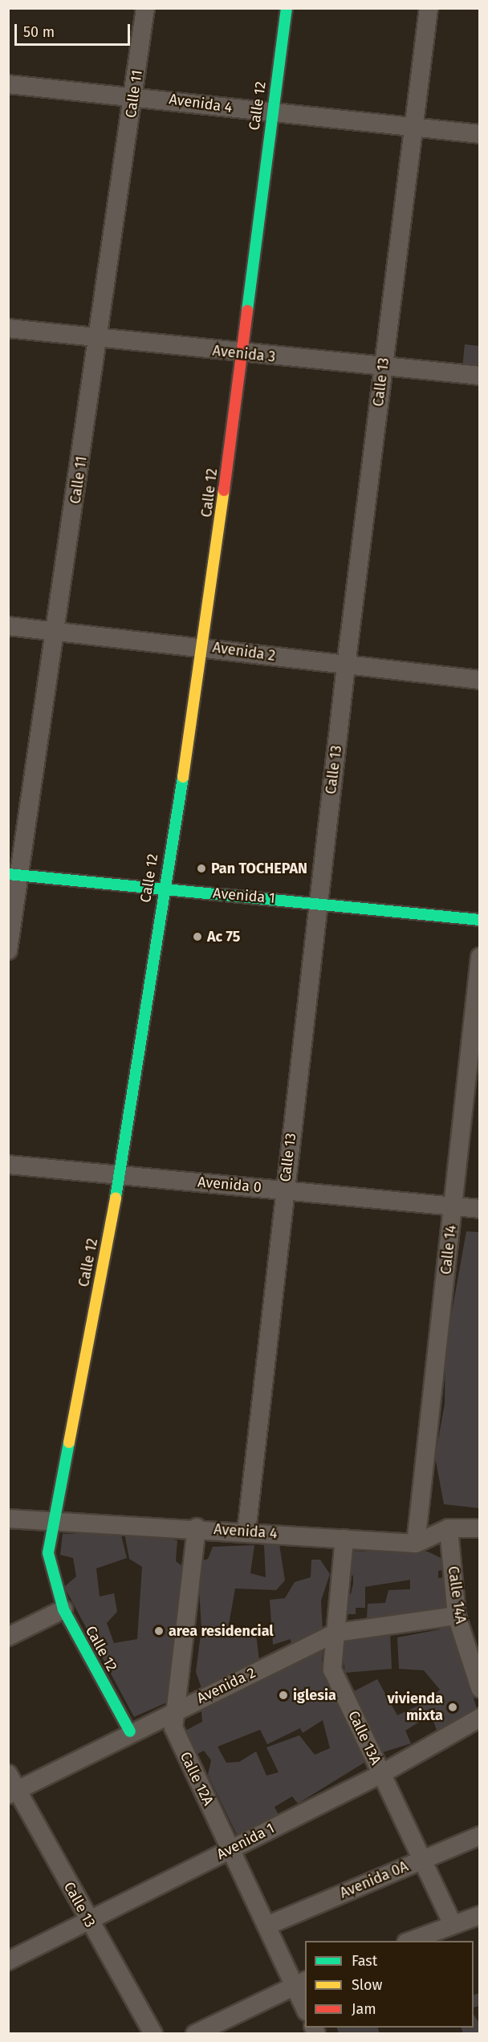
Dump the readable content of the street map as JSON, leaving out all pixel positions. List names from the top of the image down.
{
  "streets": {
    "street": [
      "Calle 11",
      "Avenida 4",
      "Calle 12",
      "Avenida 3",
      "Calle 13",
      "Avenida 2",
      "Avenida 1",
      "Avenida 0",
      "Calle 14",
      "Calle 14A",
      "Calle 13A",
      "Calle 12A",
      "Avenida 0A"
    ]
  },
  "crossings": [
    ["Calle 11", "Avenida 4"],
    ["Calle 11", "Avenida 3"],
    ["Calle 11", "Avenida 2"],
    ["Calle 11", "Avenida 1"],
    ["Avenida 4", "Calle 12"],
    ["Avenida 4", "Calle 13"],
    ["Avenida 4", "Calle 14"],
    ["Avenida 4", "Calle 14A"],
    ["Avenida 4", "Calle 13A"],
    ["Avenida 4", "Calle 12A"],
    ["Calle 12", "Avenida 3"],
    ["Calle 12", "Avenida 2"],
    ["Calle 12", "Avenida 1"],
    ["Calle 12", "Avenida 0"],
    ["Avenida 3", "Calle 13"],
    ["Calle 13", "Avenida 2"],
    ["Calle 13", "Avenida 1"],
    ["Calle 13", "Avenida 0"],
    ["Avenida 2", "Calle 14A"],
    ["Avenida 2", "Calle 13A"],
    ["Avenida 2", "Calle 12A"],
    ["Avenida 1", "Calle 13A"],
    ["Avenida 1", "Calle 12A"],
    ["Avenida 0", "Calle 14"],
    ["Calle 13A", "Avenida 0A"],
    ["Calle 12A", "Avenida 0A"]
  ],
  "places": [
    "Pan TOCHEPAN",
    "Ac 75",
    "area residencial",
    "iglesia",
    "vivienda mixta"
  ],
  "legend": ["Fast", "Slow", "Jam"],
  "scale_bar": "50 m"
}
